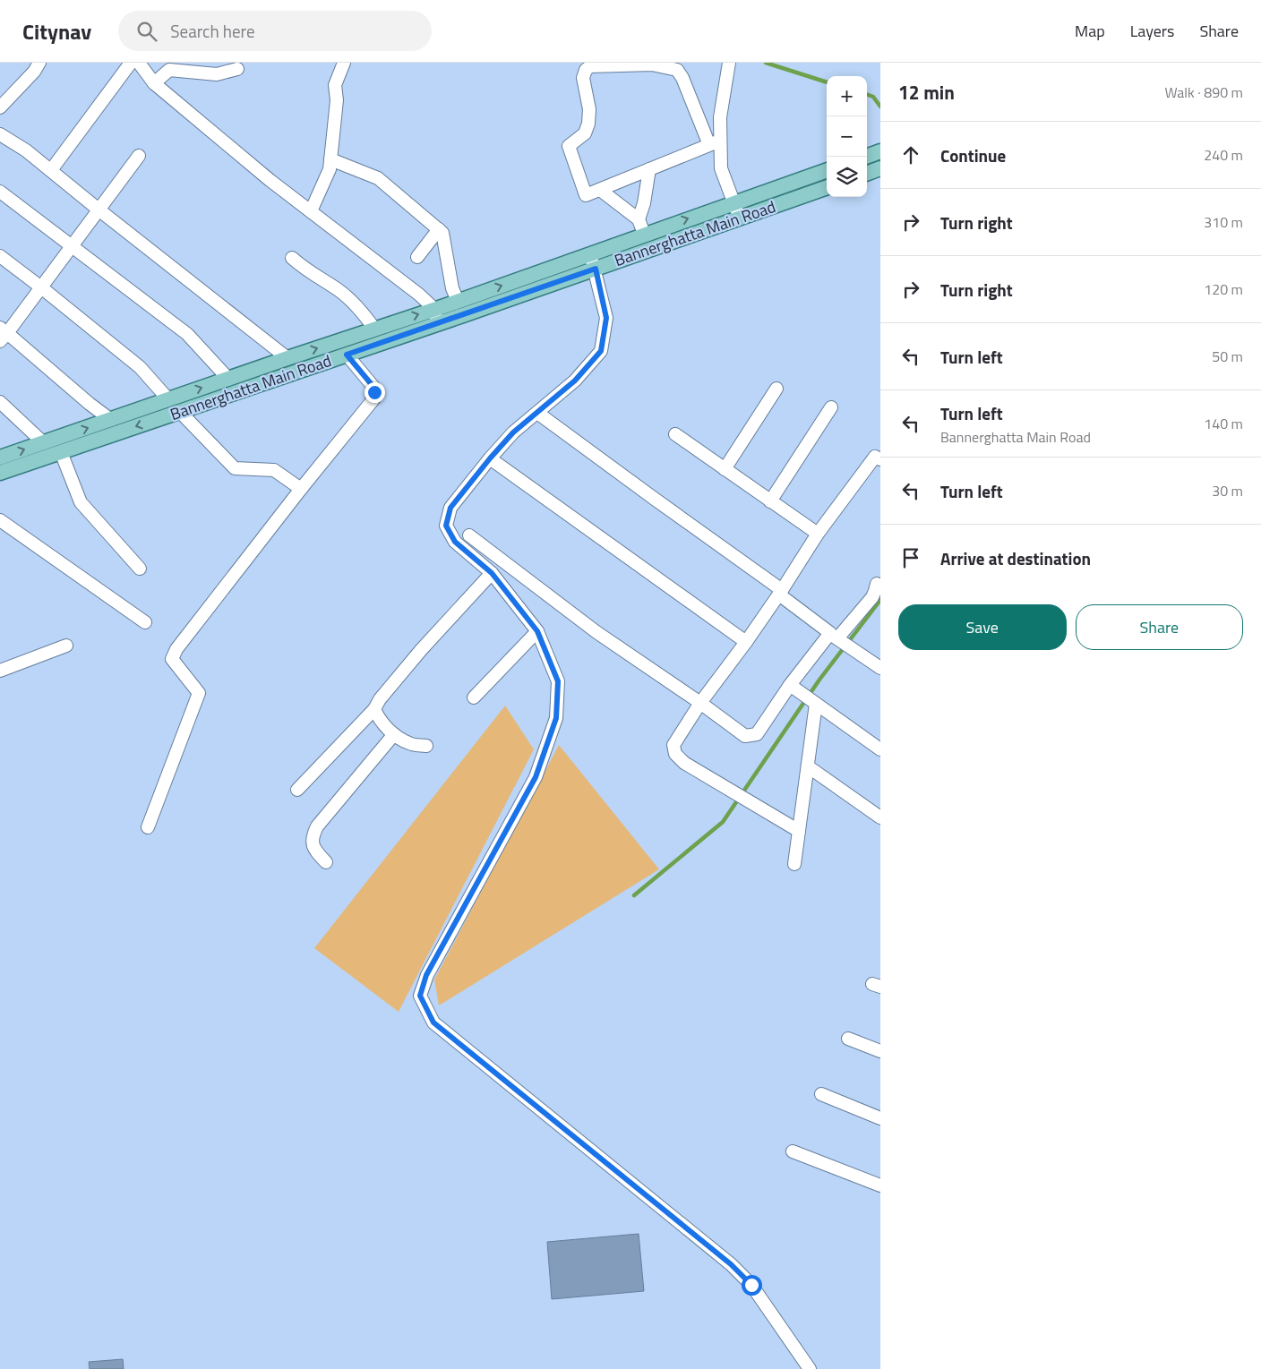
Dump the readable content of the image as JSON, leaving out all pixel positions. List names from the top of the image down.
{
  "streets": {
    "main road": ["Bannerghatta Main Road"]
  },
  "page": {
    "header": "Citynav",
    "search": "Search here",
    "nav": ["Map", "Layers", "Share"],
    "heading": ["12 min", "Walk · 890 m"],
    "map_buttons": ["+", "−"],
    "list": [
      ["Continue", "240 m"],
      ["Turn right", "310 m"],
      ["Turn right", "120 m"],
      ["Turn left", "50 m"],
      ["Turn left", "Bannerghatta Main Road", "140 m"],
      ["Turn left", "30 m"],
      "Arrive at destination"
    ],
    "buttons": ["Save", "Share"]
  }
}
